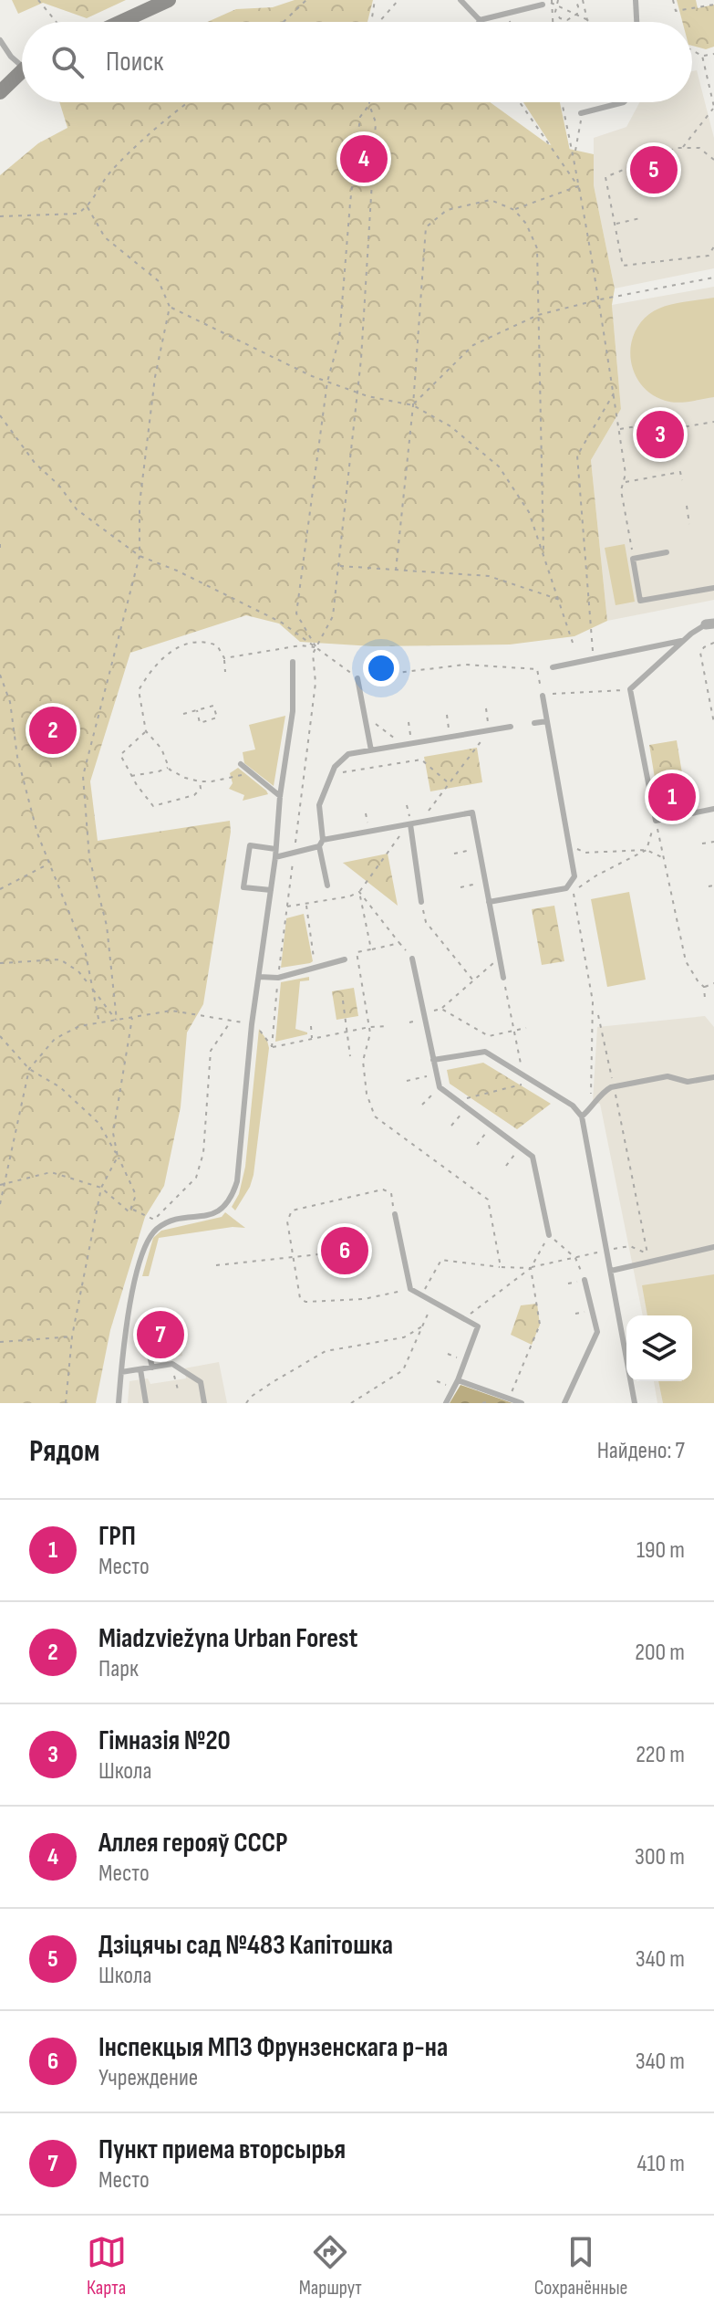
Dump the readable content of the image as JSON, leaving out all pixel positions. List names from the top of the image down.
{
  "page": {
    "search": "Поиск",
    "pins": [
      "4",
      "5",
      "3",
      "2",
      "1",
      "6",
      "7"
    ],
    "heading": ["Рядом", "Найдено: 7"],
    "list": [
      {
        "mark": "1",
        "name": "ГРП",
        "note": "Место",
        "value": "190 m"
      },
      {
        "mark": "2",
        "name": "Miadzviežyna Urban Forest",
        "note": "Парк",
        "value": "200 m"
      },
      {
        "mark": "3",
        "name": "Гімназія №20",
        "note": "Школа",
        "value": "220 m"
      },
      {
        "mark": "4",
        "name": "Аллея герояў СССР",
        "note": "Место",
        "value": "300 m"
      },
      {
        "mark": "5",
        "name": "Дзіцячы сад №483 Капітошка",
        "note": "Школа",
        "value": "340 m"
      },
      {
        "mark": "6",
        "name": "Інспекцыя МПЗ Фрунзенскага р-на",
        "note": "Учреждение",
        "value": "340 m"
      },
      {
        "mark": "7",
        "name": "Пункт приема вторсырья",
        "note": "Место",
        "value": "410 m"
      }
    ],
    "nav": ["Карта", "Маршрут", "Сохранённые"]
  }
}
